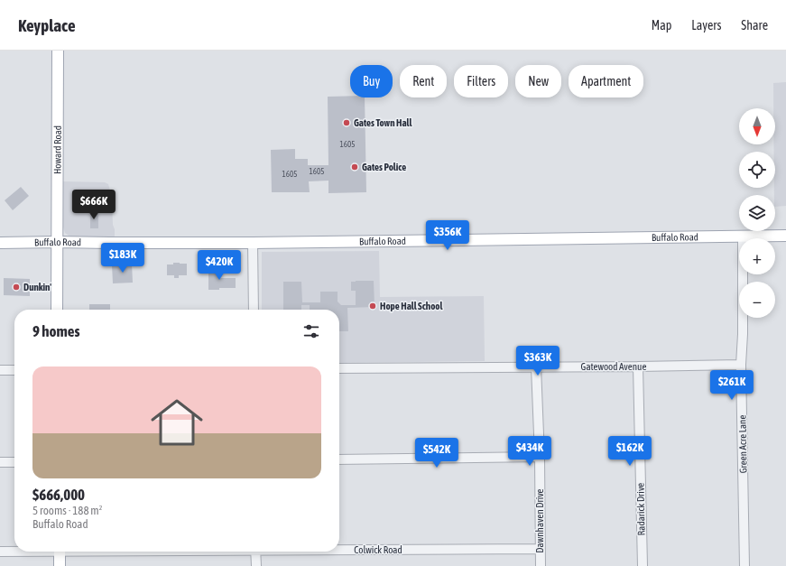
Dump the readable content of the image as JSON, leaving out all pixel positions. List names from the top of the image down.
{
  "streets": {
    "main road": ["Howard Road", "Buffalo Road"],
    "street": [
      "Gatewood Avenue",
      "Green Acre Lane",
      "Radarick Drive",
      "Dawnhaven Drive",
      "Colwick Road"
    ]
  },
  "crossings": [
    ["Howard Road", "Buffalo Road"],
    ["Buffalo Road", "Green Acre Lane"],
    ["Gatewood Avenue", "Green Acre Lane"],
    ["Gatewood Avenue", "Radarick Drive"],
    ["Gatewood Avenue", "Dawnhaven Drive"],
    ["Dawnhaven Drive", "Colwick Road"]
  ],
  "places": [
    "Gates Town Hall",
    "Gates Police",
    "Dunkin'",
    "Hope Hall School"
  ],
  "house_numbers": ["1605", "1605", "1605"],
  "north": "bottom",
  "page": {
    "header": "Keyplace",
    "nav": ["Map", "Layers", "Share"],
    "chip": [
      "Buy",
      "Rent",
      "Filters",
      "New",
      "Apartment"
    ],
    "map_buttons": ["+", "−"],
    "price": [
      "$666K",
      "$356K",
      "$183K",
      "$420K",
      "$363K",
      "$261K",
      "$434K",
      "$162K",
      "$542K"
    ],
    "heading": "9 homes",
    "list": [
      {
        "name": "$666,000",
        "note": "5 rooms · 188 m² · Buffalo Road"
      }
    ]
  }
}
